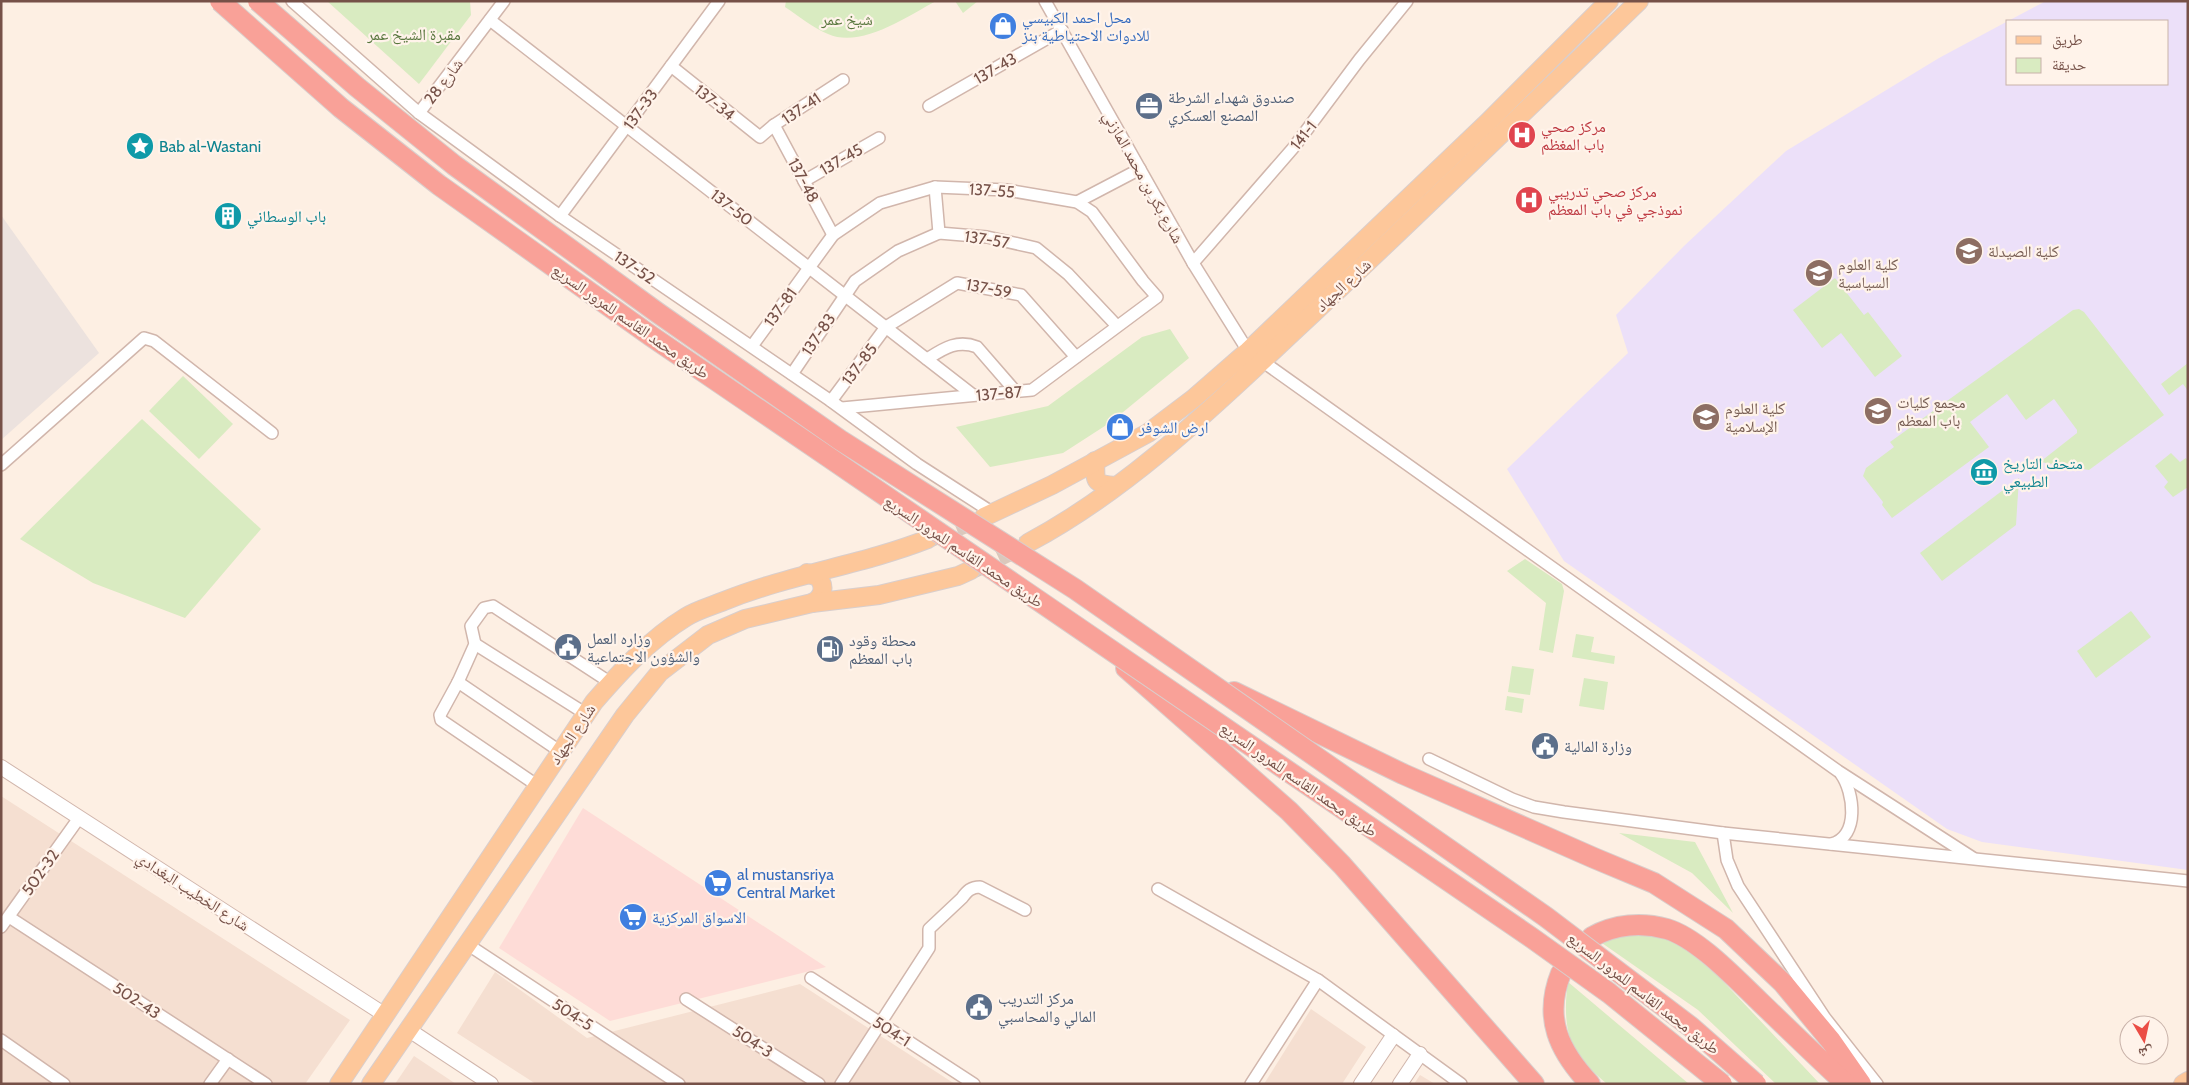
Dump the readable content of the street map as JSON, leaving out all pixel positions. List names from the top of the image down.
{
  "streets": {
    "highway": ["طريق محمد القاسم للمرور السريع"],
    "main road": ["شارع الجهاد"],
    "street": [
      "137-43",
      "شارع 28",
      "137-34",
      "137-41",
      "137-33",
      "141-1",
      "137-45",
      "شارع بكر بن محمد المازني",
      "137-48",
      "137-55",
      "137-50",
      "137-57",
      "137-52",
      "137-59",
      "137-81",
      "137-83",
      "137-85",
      "137-87",
      "502-32",
      "شارع الخطيب البغدادي",
      "502-43",
      "504-5",
      "504-1",
      "504-3"
    ]
  },
  "crossings": [
    ["137-43", "شارع بكر بن محمد المازني"],
    ["شارع 28", "137-50"],
    ["شارع 28", "137-52"],
    ["137-34", "137-41"],
    ["137-34", "137-33"],
    ["137-41", "137-48"],
    ["137-33", "137-50"],
    ["137-33", "137-52"],
    ["141-1", "شارع بكر بن محمد المازني"],
    ["137-45", "137-48"],
    ["شارع بكر بن محمد المازني", "شارع الجهاد"],
    ["137-48", "137-55"],
    ["137-55", "137-50"],
    ["137-55", "137-81"],
    ["137-55", "137-87"],
    ["137-50", "137-57"],
    ["137-50", "137-59"],
    ["137-50", "137-81"],
    ["137-50", "137-83"],
    ["137-50", "137-85"],
    ["137-50", "137-87"],
    ["137-57", "137-83"],
    ["137-57", "137-87"],
    ["137-52", "شارع الجهاد"],
    ["137-52", "137-81"],
    ["137-52", "137-83"],
    ["137-52", "137-85"],
    ["137-52", "137-87"],
    ["شارع الجهاد", "شارع الخطيب البغدادي"],
    ["شارع الجهاد", "504-5"],
    ["137-59", "137-85"],
    ["137-59", "137-87"],
    ["502-32", "شارع الخطيب البغدادي"],
    ["502-32", "502-43"]
  ],
  "parks": ["شيخ عمر", "مقبرة الشيخ عمر"],
  "places": {
    "shop": ["محل احمد الكبيسي للادوات الاحتياطية بنز", "ارض الشوفر"],
    "office": ["صندوق شهداء الشرطة المصنع العسكري"],
    "hospital": ["مركز صحي باب المغظم", "مركز صحي تدريبي نموذجي في باب المعظم"],
    "place": ["Bab al-Wastani"],
    "building": ["باب الوسطاني"],
    "school or university": [
      "كلية الصيدلة",
      "كلية العلوم السياسية",
      "مجمع كليات باب المعظم",
      "كلية العلوم الإسلامية"
    ],
    "museum": ["متحف التاريخ الطبيعي"],
    "public building": ["وزاره العمل والشؤون الاجتماعية", "وزارة المالية", "مركز التدريب المالي والمحاسبي"],
    "fuel station": ["محطة وقود باب المعظم"],
    "supermarket": ["al mustansriya Central Market", "الاسواق المركزية"]
  },
  "legend": ["طريق", "حديقة"],
  "north": "bottom"
}
